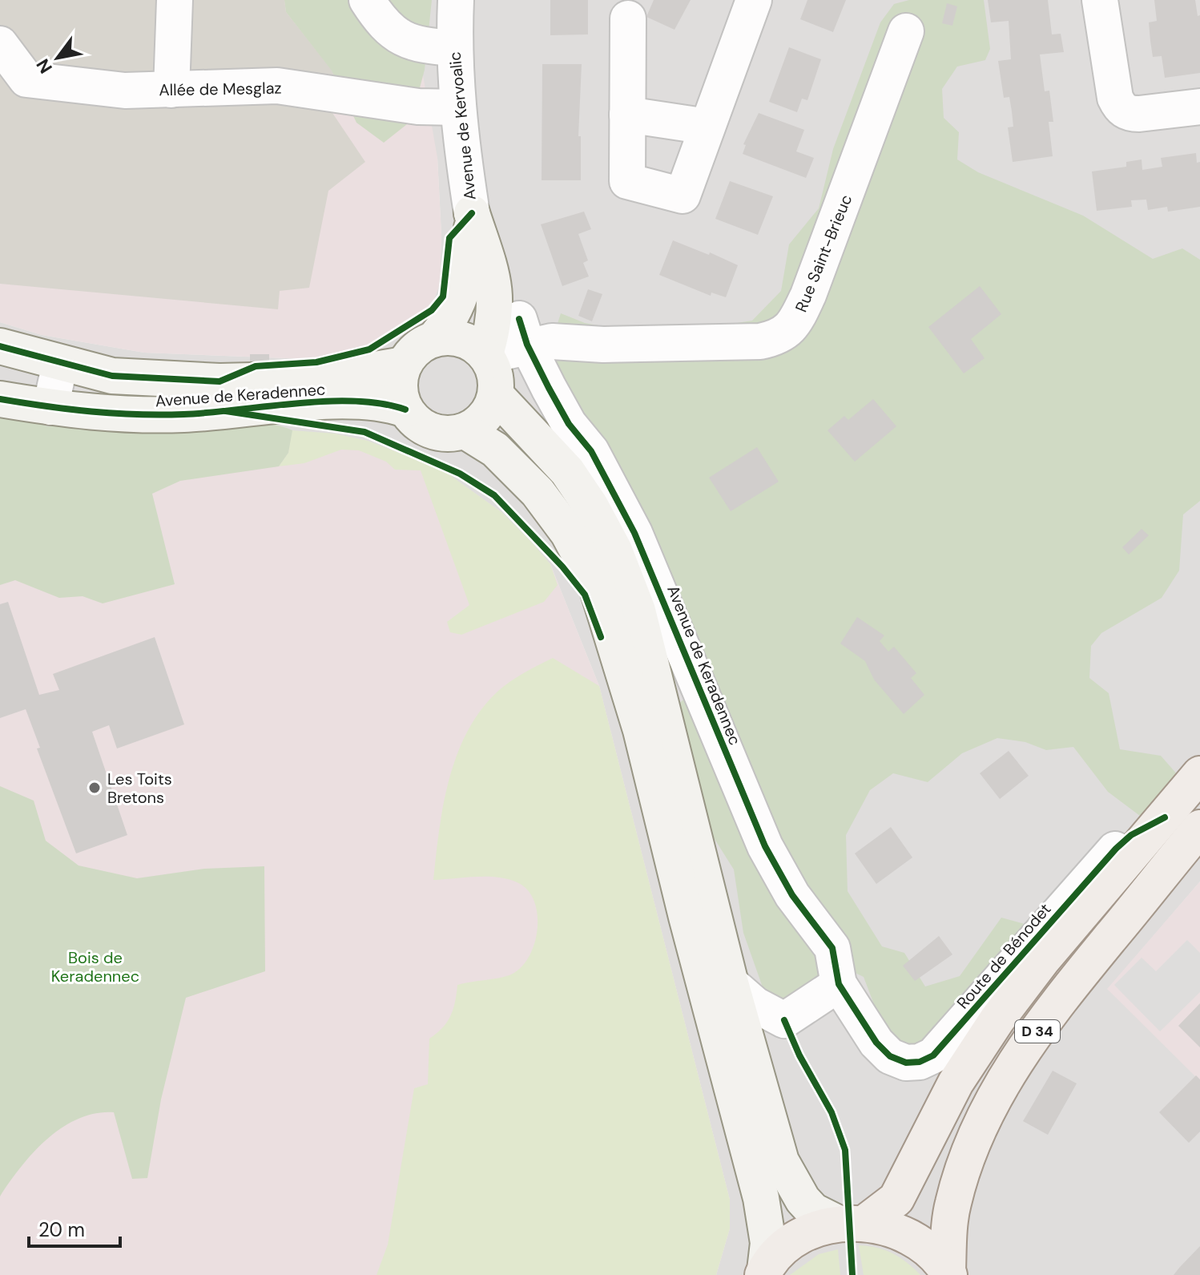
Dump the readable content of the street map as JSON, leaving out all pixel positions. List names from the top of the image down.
{
  "streets": {
    "main road": ["Route de Bénodet", "D 34"],
    "street": [
      "Allée de Mesglaz",
      "Avenue de Kervoalic",
      "Rue Saint-Brieuc",
      "Avenue de Keradennec"
    ]
  },
  "crossings": [
    ["Allée de Mesglaz", "Avenue de Kervoalic"],
    ["Avenue de Kervoalic", "Rue Saint-Brieuc"],
    ["Avenue de Kervoalic", "Avenue de Keradennec"],
    ["Rue Saint-Brieuc", "Avenue de Keradennec"],
    ["Avenue de Keradennec", "Route de Bénodet"]
  ],
  "parks": ["Bois de Keradennec"],
  "places": ["Les Toits Bretons"],
  "scale_bar": "20 m",
  "north": "bottom left"
}
